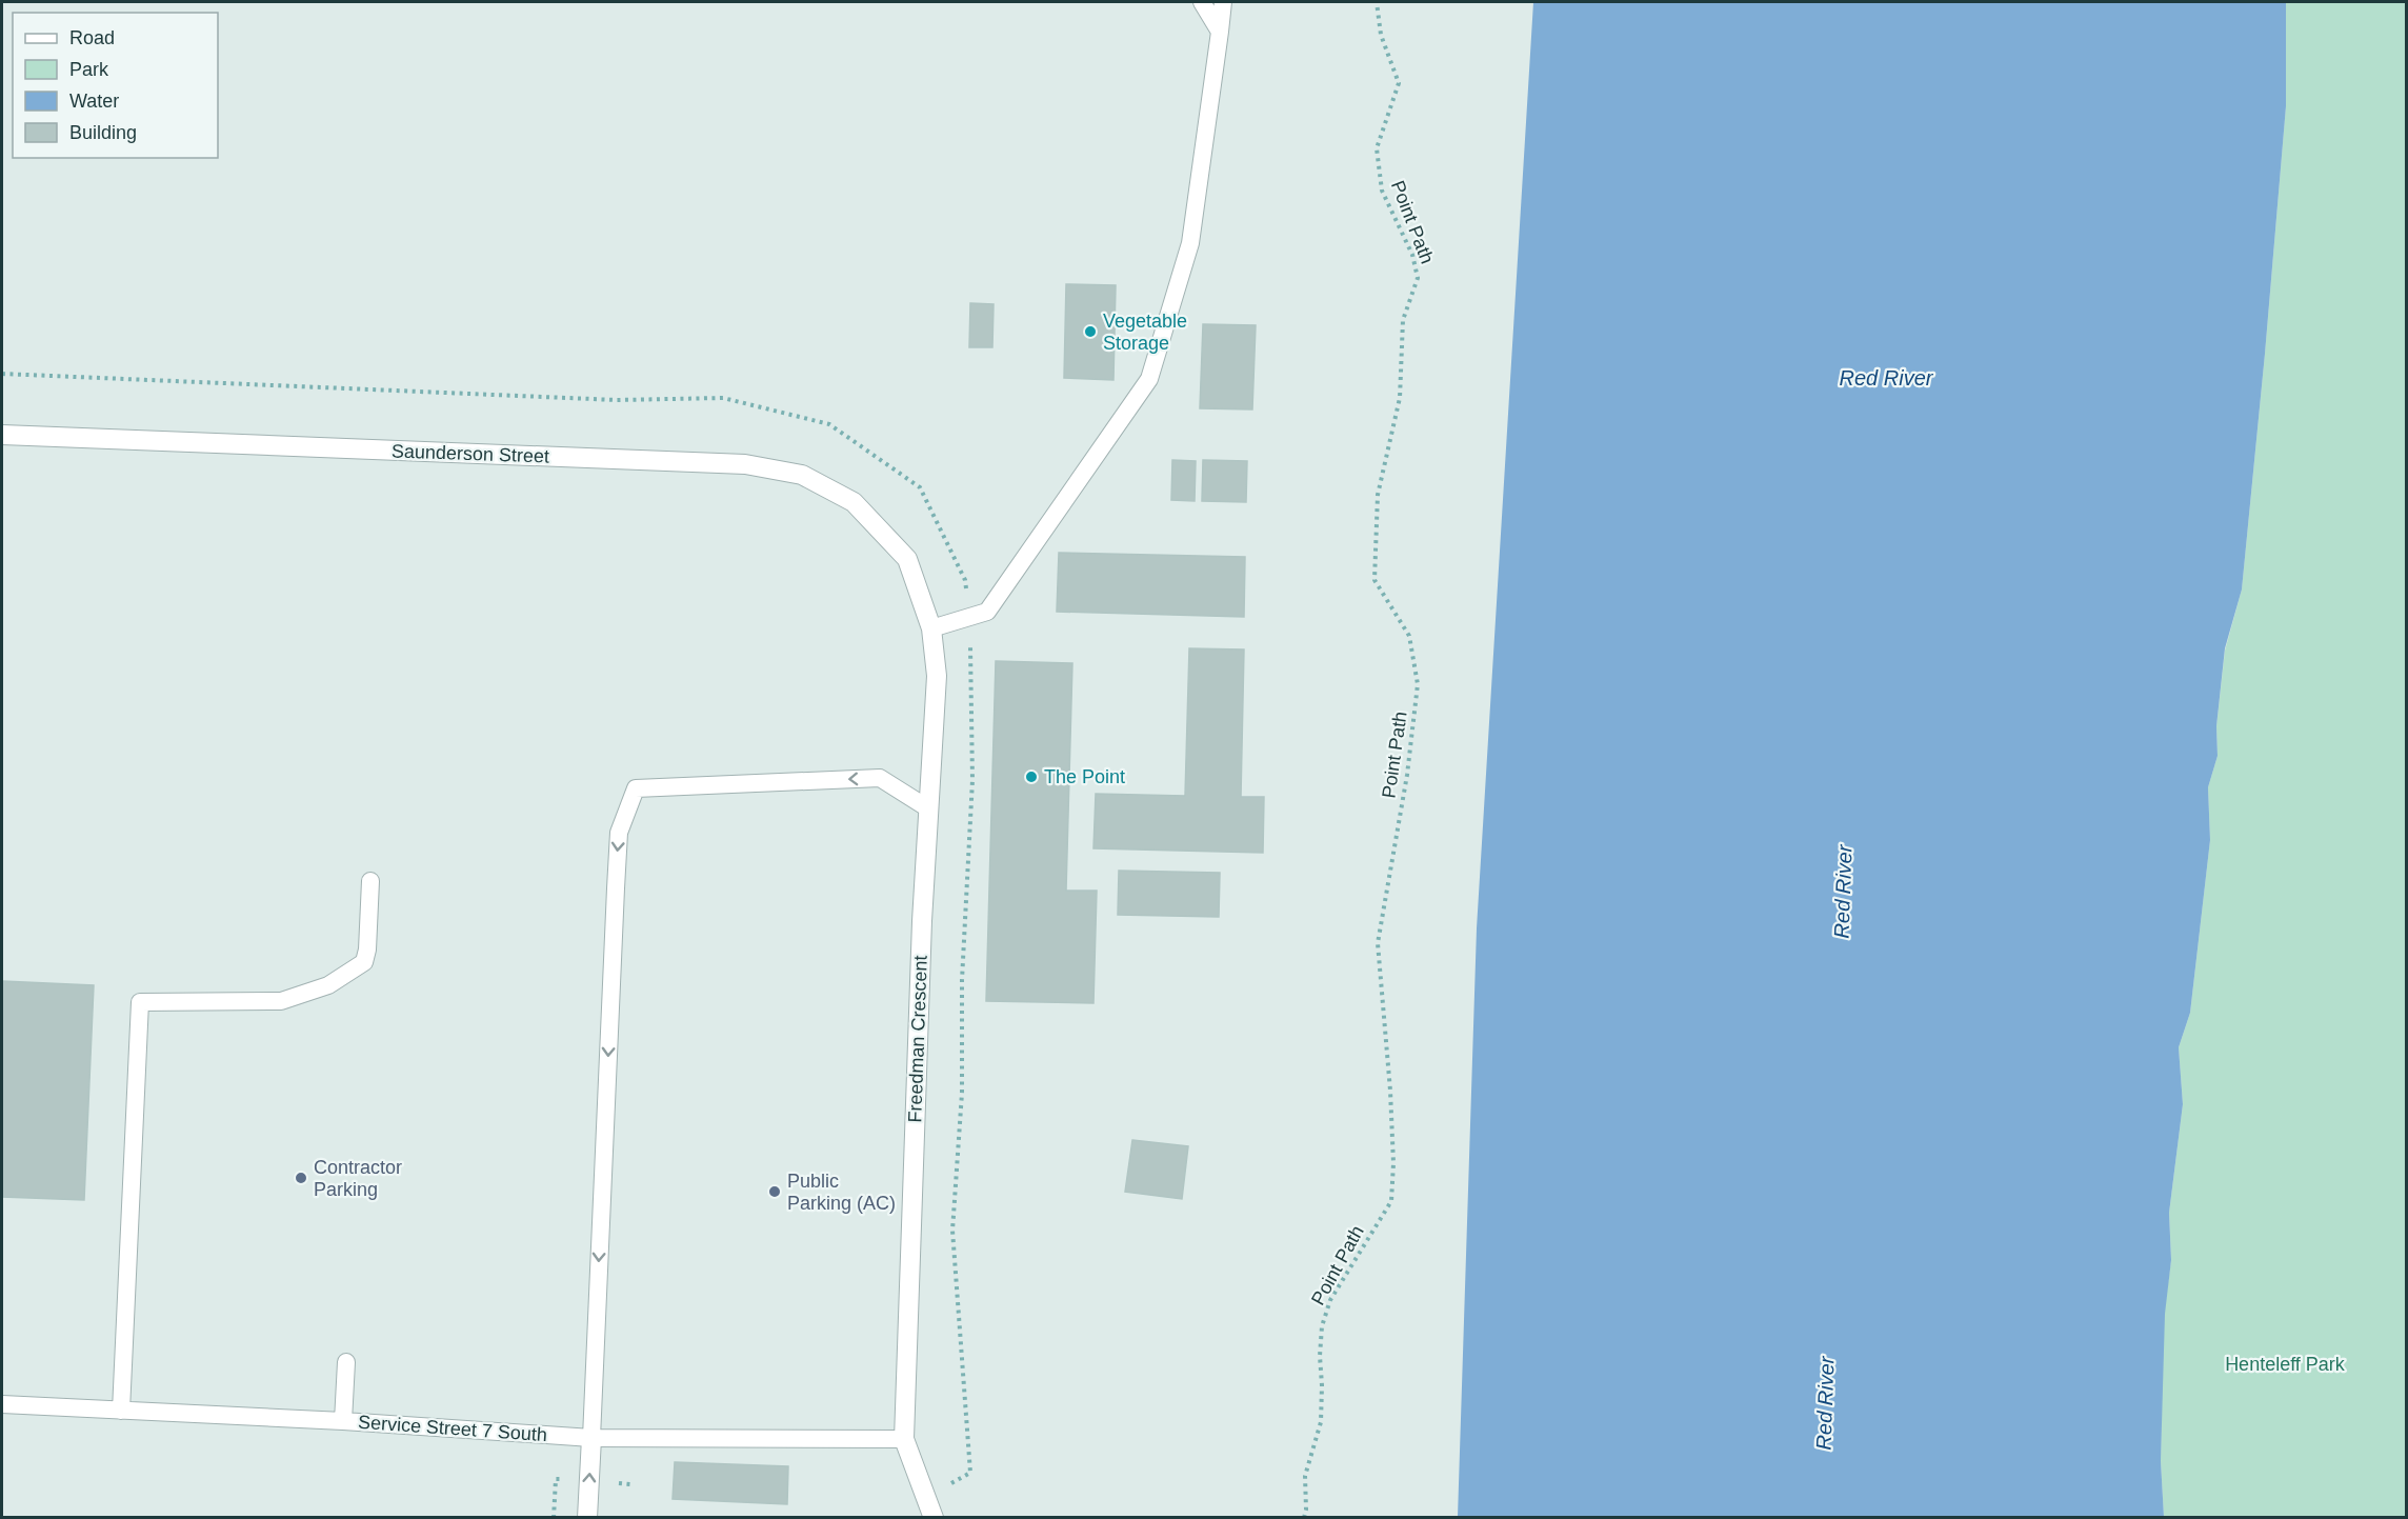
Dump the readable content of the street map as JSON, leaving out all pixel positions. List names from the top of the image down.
{
  "streets": {
    "street": ["Saunderson Street", "Freedman Crescent"],
    "lane": ["Service Street 7 South"],
    "path": ["Point Path"]
  },
  "crossings": [
    ["Saunderson Street", "Freedman Crescent"],
    ["Freedman Crescent", "Service Street 7 South"]
  ],
  "water": ["Red River"],
  "parks": ["Henteleff Park"],
  "places": [
    "Vegetable Storage",
    "The Point",
    "Contractor Parking",
    "Public Parking (AC)"
  ],
  "legend": [
    "Road",
    "Park",
    "Water",
    "Building"
  ]
}
